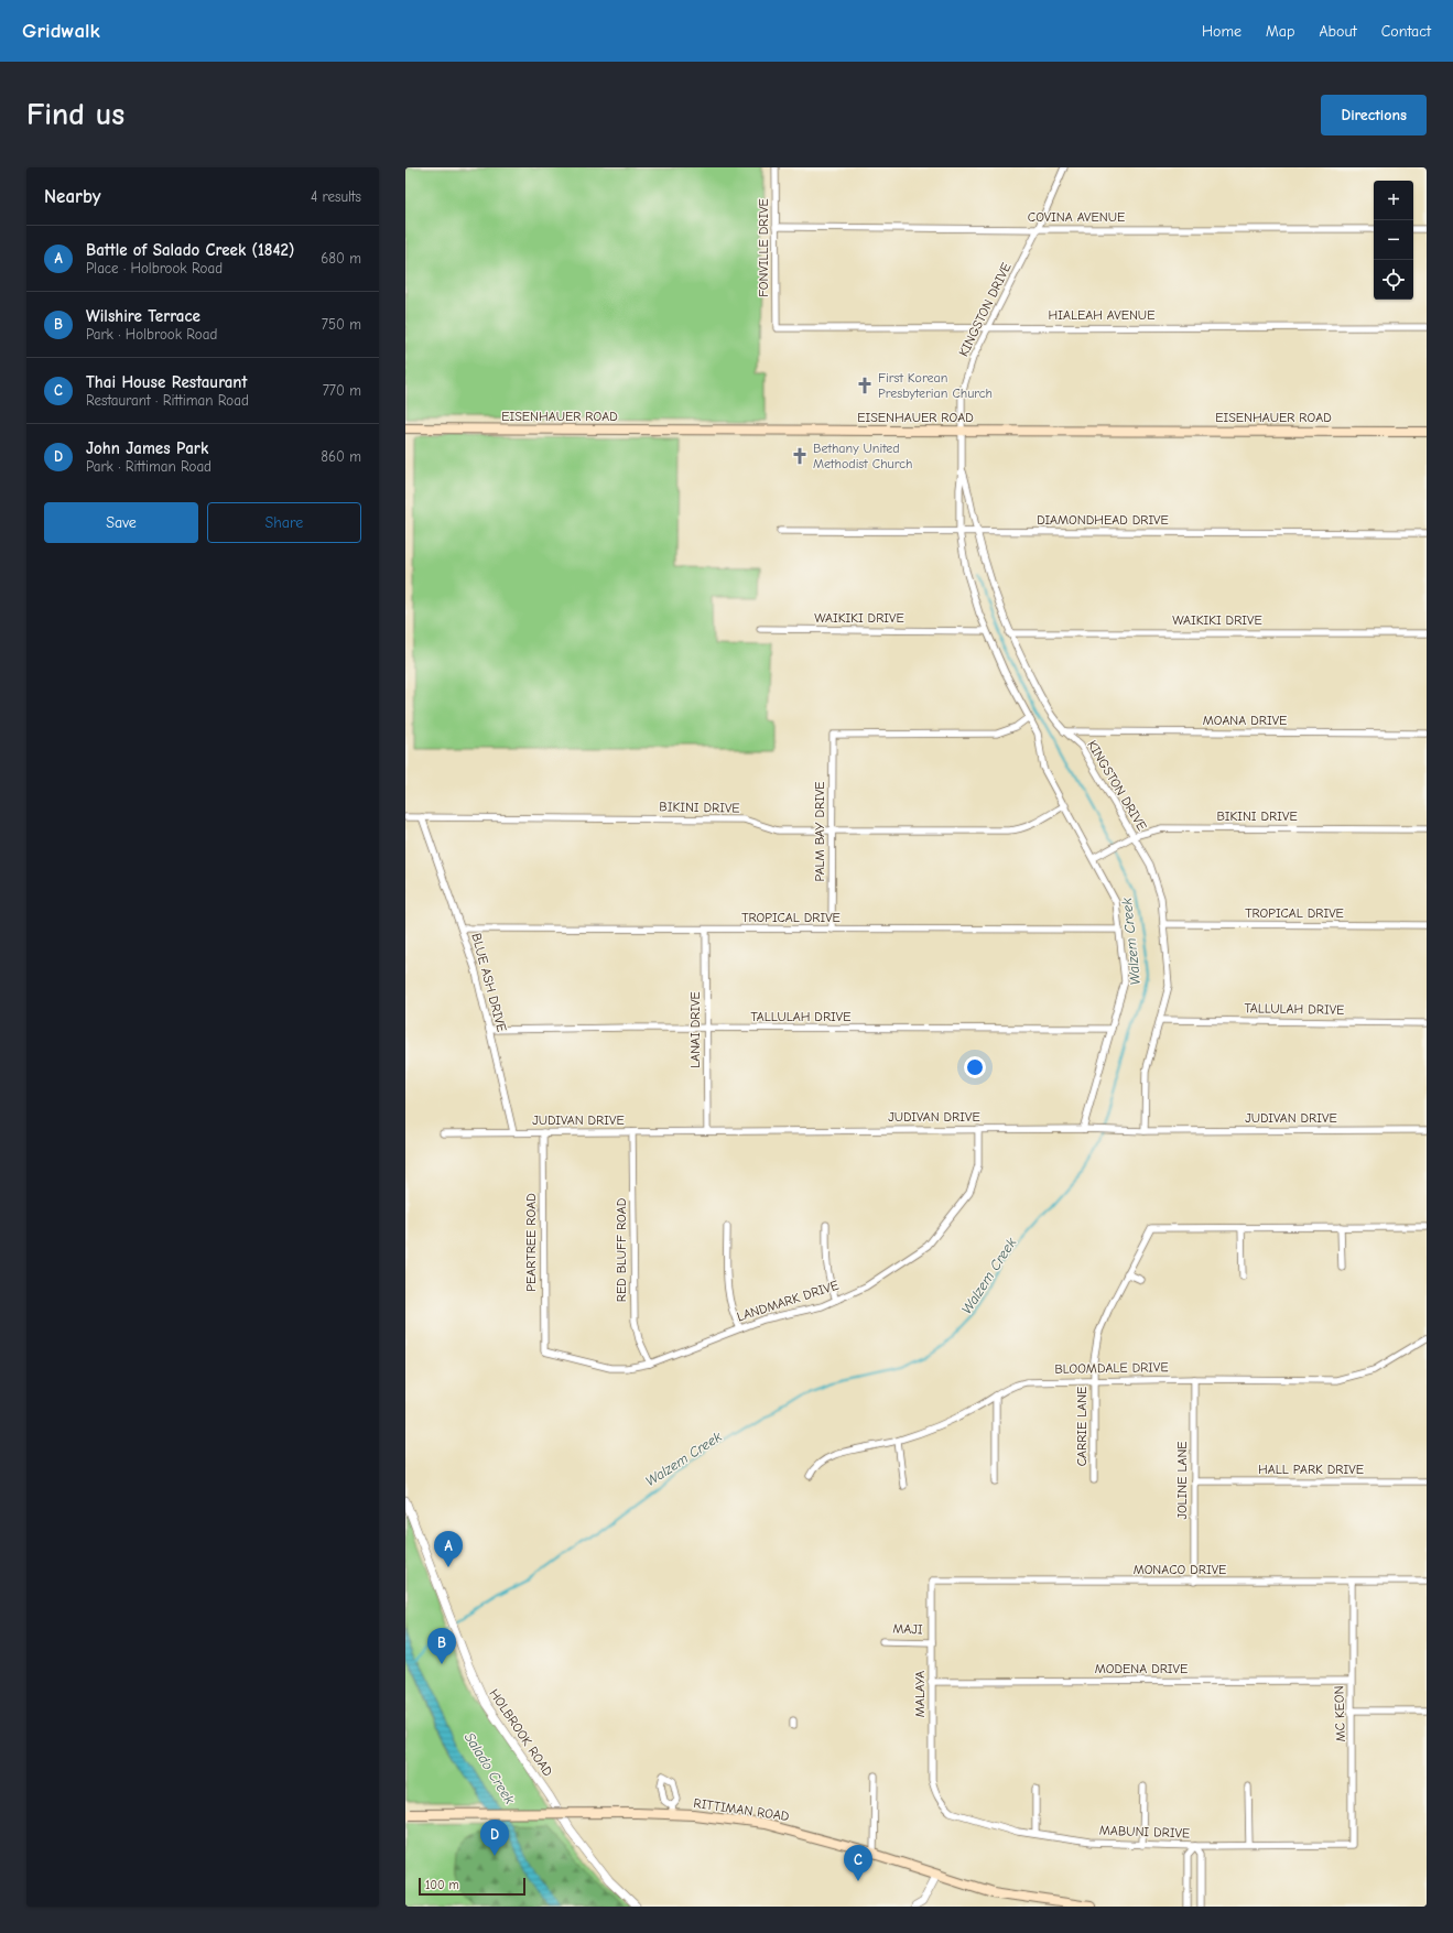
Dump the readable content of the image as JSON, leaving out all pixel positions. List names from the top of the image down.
{
  "streets": {
    "main road": ["EISENHAUER ROAD", "RITTIMAN ROAD"],
    "street": [
      "COVINA AVENUE",
      "FONVILLE DRIVE",
      "KINGSTON DRIVE",
      "HIALEAH AVENUE",
      "DIAMONDHEAD DRIVE",
      "WAIKIKI DRIVE",
      "MOANA DRIVE",
      "BIKINI DRIVE",
      "PALM BAY DRIVE",
      "TROPICAL DRIVE",
      "BLUE ASH DRIVE",
      "TALLULAH DRIVE",
      "LANAI DRIVE",
      "JUDIVAN DRIVE",
      "PEARTREE ROAD",
      "RED BLUFF ROAD",
      "LANDMARK DRIVE",
      "BLOOMDALE DRIVE",
      "CARRIE LANE",
      "HALL PARK DRIVE",
      "JOLINE LANE",
      "MONACO DRIVE",
      "MAJI",
      "MODENA DRIVE",
      "MALAYA",
      "MC KEON",
      "HOLBROOK ROAD",
      "MABUNI DRIVE"
    ]
  },
  "crossings": [
    ["COVINA AVENUE", "FONVILLE DRIVE"],
    ["COVINA AVENUE", "KINGSTON DRIVE"],
    ["FONVILLE DRIVE", "HIALEAH AVENUE"],
    ["KINGSTON DRIVE", "HIALEAH AVENUE"],
    ["KINGSTON DRIVE", "EISENHAUER ROAD"],
    ["KINGSTON DRIVE", "DIAMONDHEAD DRIVE"],
    ["KINGSTON DRIVE", "WAIKIKI DRIVE"],
    ["KINGSTON DRIVE", "MOANA DRIVE"],
    ["KINGSTON DRIVE", "BIKINI DRIVE"],
    ["KINGSTON DRIVE", "PALM BAY DRIVE"],
    ["KINGSTON DRIVE", "TROPICAL DRIVE"],
    ["KINGSTON DRIVE", "TALLULAH DRIVE"],
    ["KINGSTON DRIVE", "JUDIVAN DRIVE"],
    ["BIKINI DRIVE", "PALM BAY DRIVE"],
    ["BIKINI DRIVE", "BLUE ASH DRIVE"],
    ["PALM BAY DRIVE", "TROPICAL DRIVE"],
    ["TROPICAL DRIVE", "BLUE ASH DRIVE"],
    ["TROPICAL DRIVE", "LANAI DRIVE"],
    ["BLUE ASH DRIVE", "TALLULAH DRIVE"],
    ["BLUE ASH DRIVE", "JUDIVAN DRIVE"],
    ["TALLULAH DRIVE", "LANAI DRIVE"],
    ["LANAI DRIVE", "JUDIVAN DRIVE"],
    ["JUDIVAN DRIVE", "PEARTREE ROAD"],
    ["JUDIVAN DRIVE", "RED BLUFF ROAD"],
    ["JUDIVAN DRIVE", "LANDMARK DRIVE"],
    ["PEARTREE ROAD", "LANDMARK DRIVE"],
    ["RED BLUFF ROAD", "LANDMARK DRIVE"],
    ["BLOOMDALE DRIVE", "CARRIE LANE"],
    ["BLOOMDALE DRIVE", "JOLINE LANE"],
    ["HALL PARK DRIVE", "JOLINE LANE"],
    ["JOLINE LANE", "MONACO DRIVE"],
    ["MONACO DRIVE", "MALAYA"],
    ["MONACO DRIVE", "MC KEON"],
    ["MAJI", "MALAYA"],
    ["MODENA DRIVE", "MALAYA"],
    ["MODENA DRIVE", "MC KEON"],
    ["MALAYA", "MABUNI DRIVE"],
    ["MC KEON", "MABUNI DRIVE"]
  ],
  "water": ["Walzem Creek", "Salado Creek"],
  "places": {
    "church": ["First Korean Presbyterian Church", "Bethany United Methodist Church"]
  },
  "scale_bar": "100 m",
  "page": {
    "header": "Gridwalk",
    "nav": [
      "Home",
      "Map",
      "About",
      "Contact"
    ],
    "buttons": [
      "Directions",
      ["Save", "Share"]
    ],
    "title": "Find us",
    "heading": ["Nearby", "4 results"],
    "map_buttons": ["+", "−"],
    "list": [
      {
        "mark": "A",
        "name": "Battle of Salado Creek (1842)",
        "note": "Place · Holbrook Road",
        "value": "680 m"
      },
      {
        "mark": "B",
        "name": "Wilshire Terrace",
        "note": "Park · Holbrook Road",
        "value": "750 m"
      },
      {
        "mark": "C",
        "name": "Thai House Restaurant",
        "note": "Restaurant · Rittiman Road",
        "value": "770 m"
      },
      {
        "mark": "D",
        "name": "John James Park",
        "note": "Park · Rittiman Road",
        "value": "860 m"
      }
    ],
    "pins": [
      "A",
      "B",
      "D",
      "C"
    ],
    "scale": "100 m"
  }
}
